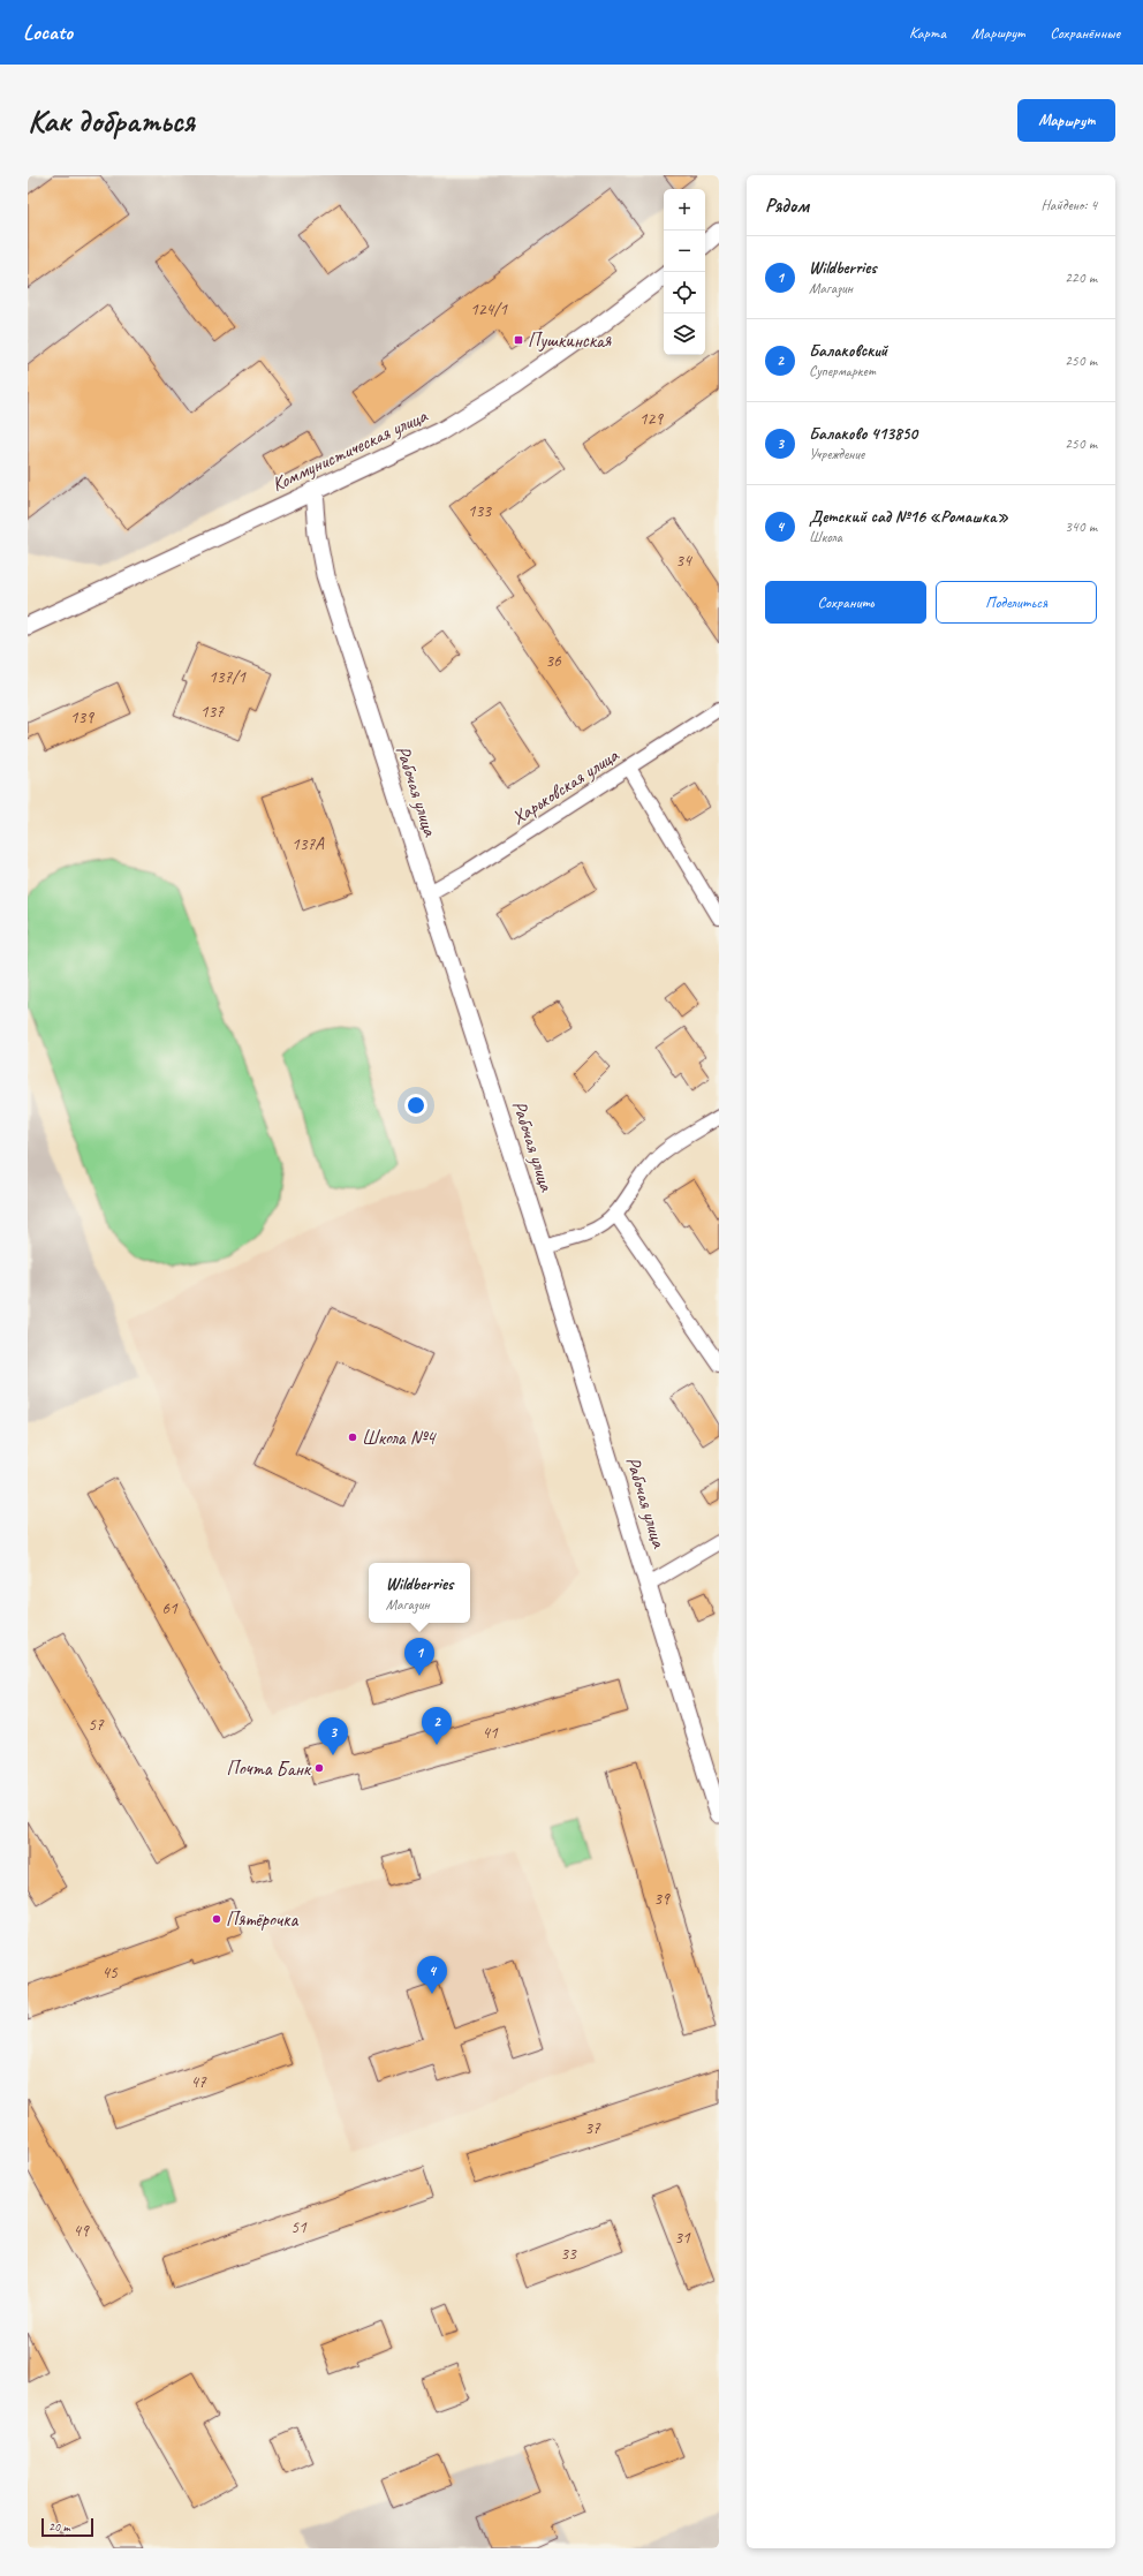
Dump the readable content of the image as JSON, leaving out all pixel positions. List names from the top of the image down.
{
  "streets": {
    "street": ["Коммунистическая улица", "Харьковская улица", "Рабочая улица"]
  },
  "crossings": [
    ["Коммунистическая улица", "Рабочая улица"],
    ["Харьковская улица", "Рабочая улица"]
  ],
  "places": {
    "transit": ["Пушкинская"],
    "other": ["Школа №4", "Почта Банк", "Пятёрочка"]
  },
  "house_numbers": [
    "124/1",
    "129",
    "133",
    "34",
    "36",
    "137/1",
    "137",
    "139",
    "137А",
    "61",
    "57",
    "41",
    "39",
    "45",
    "47",
    "37",
    "51",
    "49",
    "31",
    "33"
  ],
  "scale_bar": "20 m",
  "page": {
    "header": "Locato",
    "nav": ["Карта", "Маршрут", "Сохранённые"],
    "buttons": [
      "Маршрут",
      ["Сохранить", "Поделиться"]
    ],
    "title": "Как добраться",
    "heading": ["Рядом", "Найдено: 4"],
    "map_buttons": ["+", "−"],
    "list": [
      {
        "mark": "1",
        "name": "Wildberries",
        "note": "Магазин",
        "value": "220 m"
      },
      {
        "mark": "2",
        "name": "Балаковский",
        "note": "Супермаркет",
        "value": "250 m"
      },
      {
        "mark": "3",
        "name": "Балаково 413850",
        "note": "Учреждение",
        "value": "250 m"
      },
      {
        "mark": "4",
        "name": "Детский сад №16 «Ромашка»",
        "note": "Школа",
        "value": "340 m"
      }
    ],
    "popup": ["Wildberries", "Магазин"],
    "pins": [
      "1",
      "2",
      "3",
      "4"
    ],
    "scale": "20 m"
  }
}
